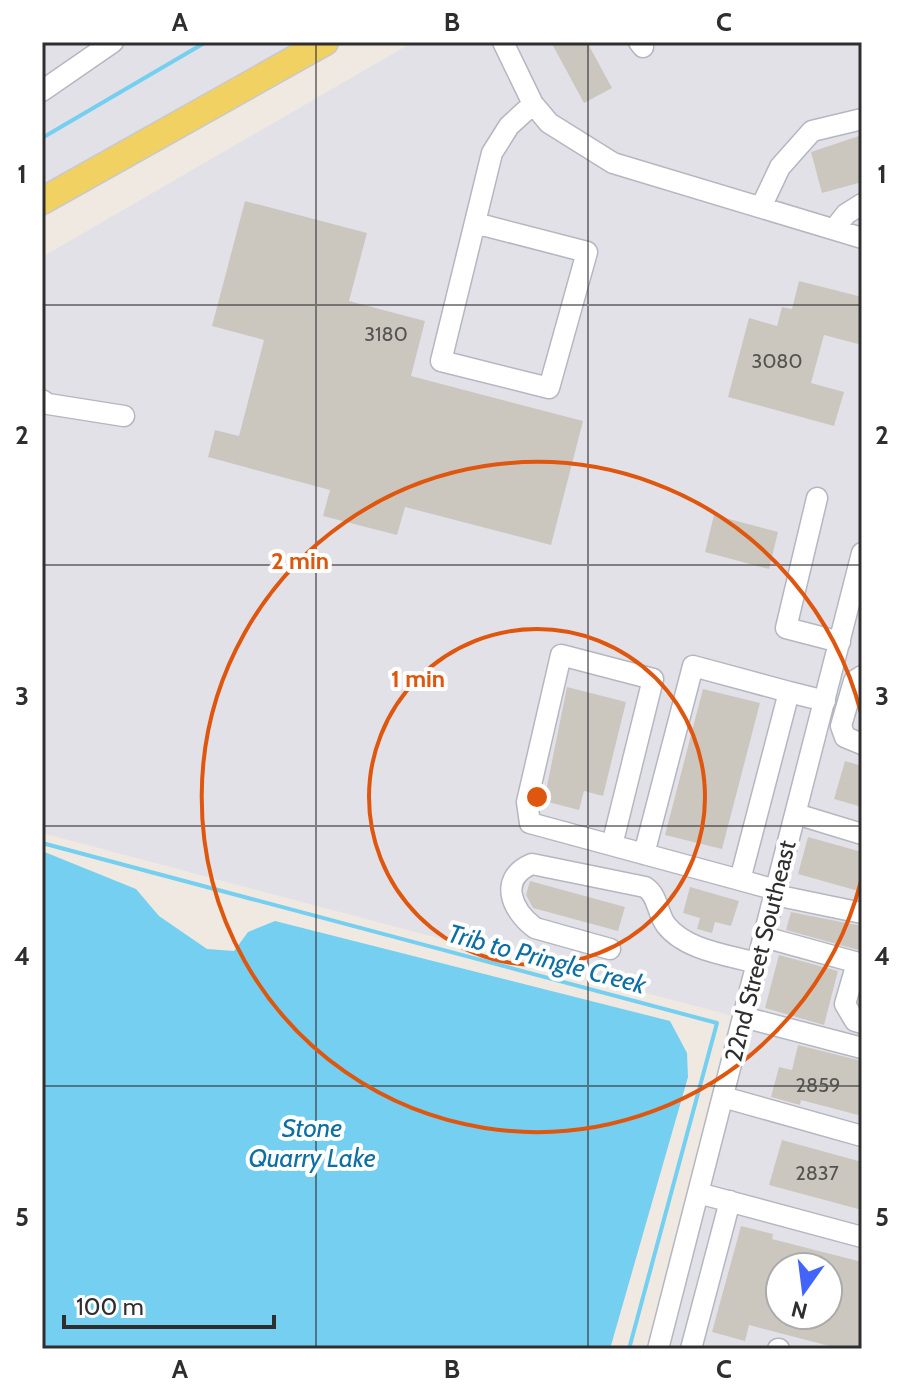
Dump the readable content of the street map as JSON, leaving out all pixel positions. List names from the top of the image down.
{
  "streets": {
    "street": ["22nd Street Southeast"]
  },
  "water": ["Trib to Pringle Creek", "Stone Quarry Lake"],
  "house_numbers": [
    "3180",
    "3080",
    "2859",
    "2837"
  ],
  "scale_bar": "100 m",
  "north": "bottom",
  "grid": {
    "columns": ["A", "B", "C"],
    "rows": [
      "1",
      "2",
      "3",
      "4",
      "5"
    ]
  },
  "rings": ["2 min", "1 min"]
}
